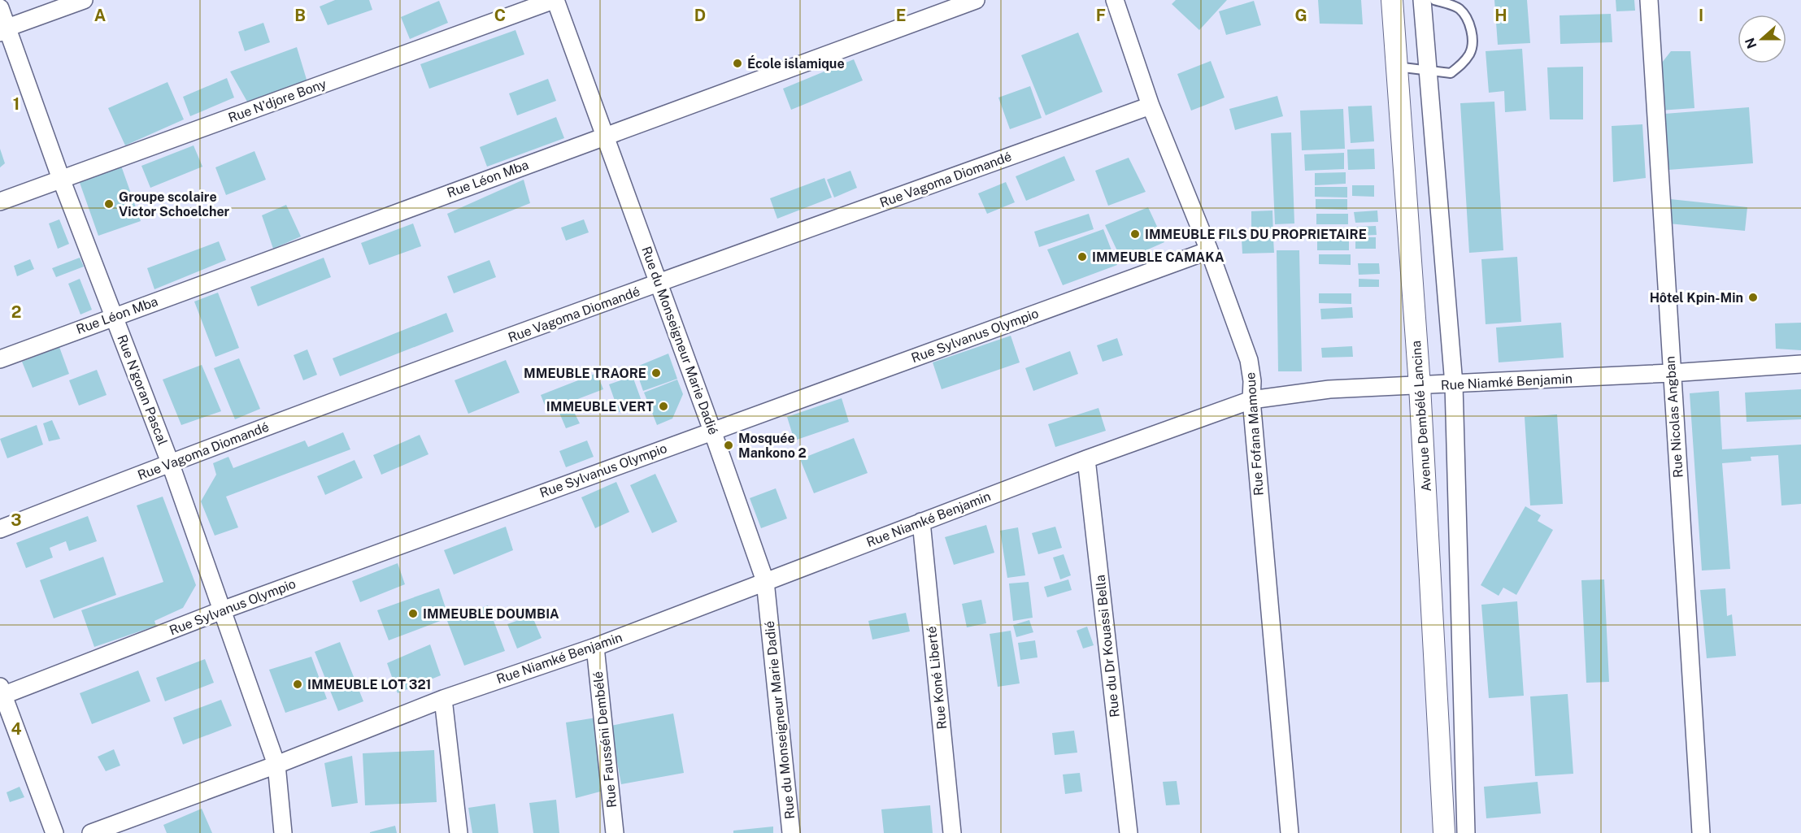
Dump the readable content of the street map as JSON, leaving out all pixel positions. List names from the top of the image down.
{
  "streets": {
    "street": [
      "Rue N'djore Bony",
      "Rue Léon Mba",
      "Rue Vagoma Diomandé",
      "Rue Sylvanus Olympio",
      "Rue du Monseigneur Marie Dadié",
      "Rue Niamké Benjamin",
      "Rue N'goran Pascal",
      "Avenue Dembélé Lancina",
      "Rue Nicolas Angban",
      "Rue Fofana Mamoue",
      "Rue du Dr Kouassi Bella",
      "Rue Koné Liberté",
      "Rue Fausséni Dembélé"
    ]
  },
  "crossings": [
    ["Rue N'djore Bony", "Rue du Monseigneur Marie Dadié"],
    ["Rue N'djore Bony", "Rue N'goran Pascal"],
    ["Rue Léon Mba", "Rue du Monseigneur Marie Dadié"],
    ["Rue Léon Mba", "Rue N'goran Pascal"],
    ["Rue Vagoma Diomandé", "Rue du Monseigneur Marie Dadié"],
    ["Rue Vagoma Diomandé", "Rue N'goran Pascal"],
    ["Rue Vagoma Diomandé", "Rue Fofana Mamoue"],
    ["Rue Sylvanus Olympio", "Rue du Monseigneur Marie Dadié"],
    ["Rue Sylvanus Olympio", "Rue N'goran Pascal"],
    ["Rue Sylvanus Olympio", "Rue Fofana Mamoue"],
    ["Rue du Monseigneur Marie Dadié", "Rue Niamké Benjamin"],
    ["Rue Niamké Benjamin", "Rue N'goran Pascal"],
    ["Rue Niamké Benjamin", "Avenue Dembélé Lancina"],
    ["Rue Niamké Benjamin", "Rue Nicolas Angban"],
    ["Rue Niamké Benjamin", "Rue Fofana Mamoue"],
    ["Rue Niamké Benjamin", "Rue du Dr Kouassi Bella"],
    ["Rue Niamké Benjamin", "Rue Koné Liberté"],
    ["Rue Niamké Benjamin", "Rue Fausséni Dembélé"]
  ],
  "places": [
    "École islamique",
    "Groupe scolaire Victor Schoelcher",
    "IMMEUBLE FILS DU PROPRIETAIRE",
    "IMMEUBLE CAMAKA",
    "Hôtel Kpin-Min",
    "MMEUBLE TRAORE",
    "IMMEUBLE VERT",
    "Mosquée Mankono 2",
    "IMMEUBLE DOUMBIA",
    "IMMEUBLE LOT 321"
  ],
  "north": "left",
  "grid": {
    "columns": [
      "A",
      "B",
      "C",
      "D",
      "E",
      "F",
      "G",
      "H",
      "I"
    ],
    "rows": [
      "1",
      "2",
      "3",
      "4"
    ]
  }
}
